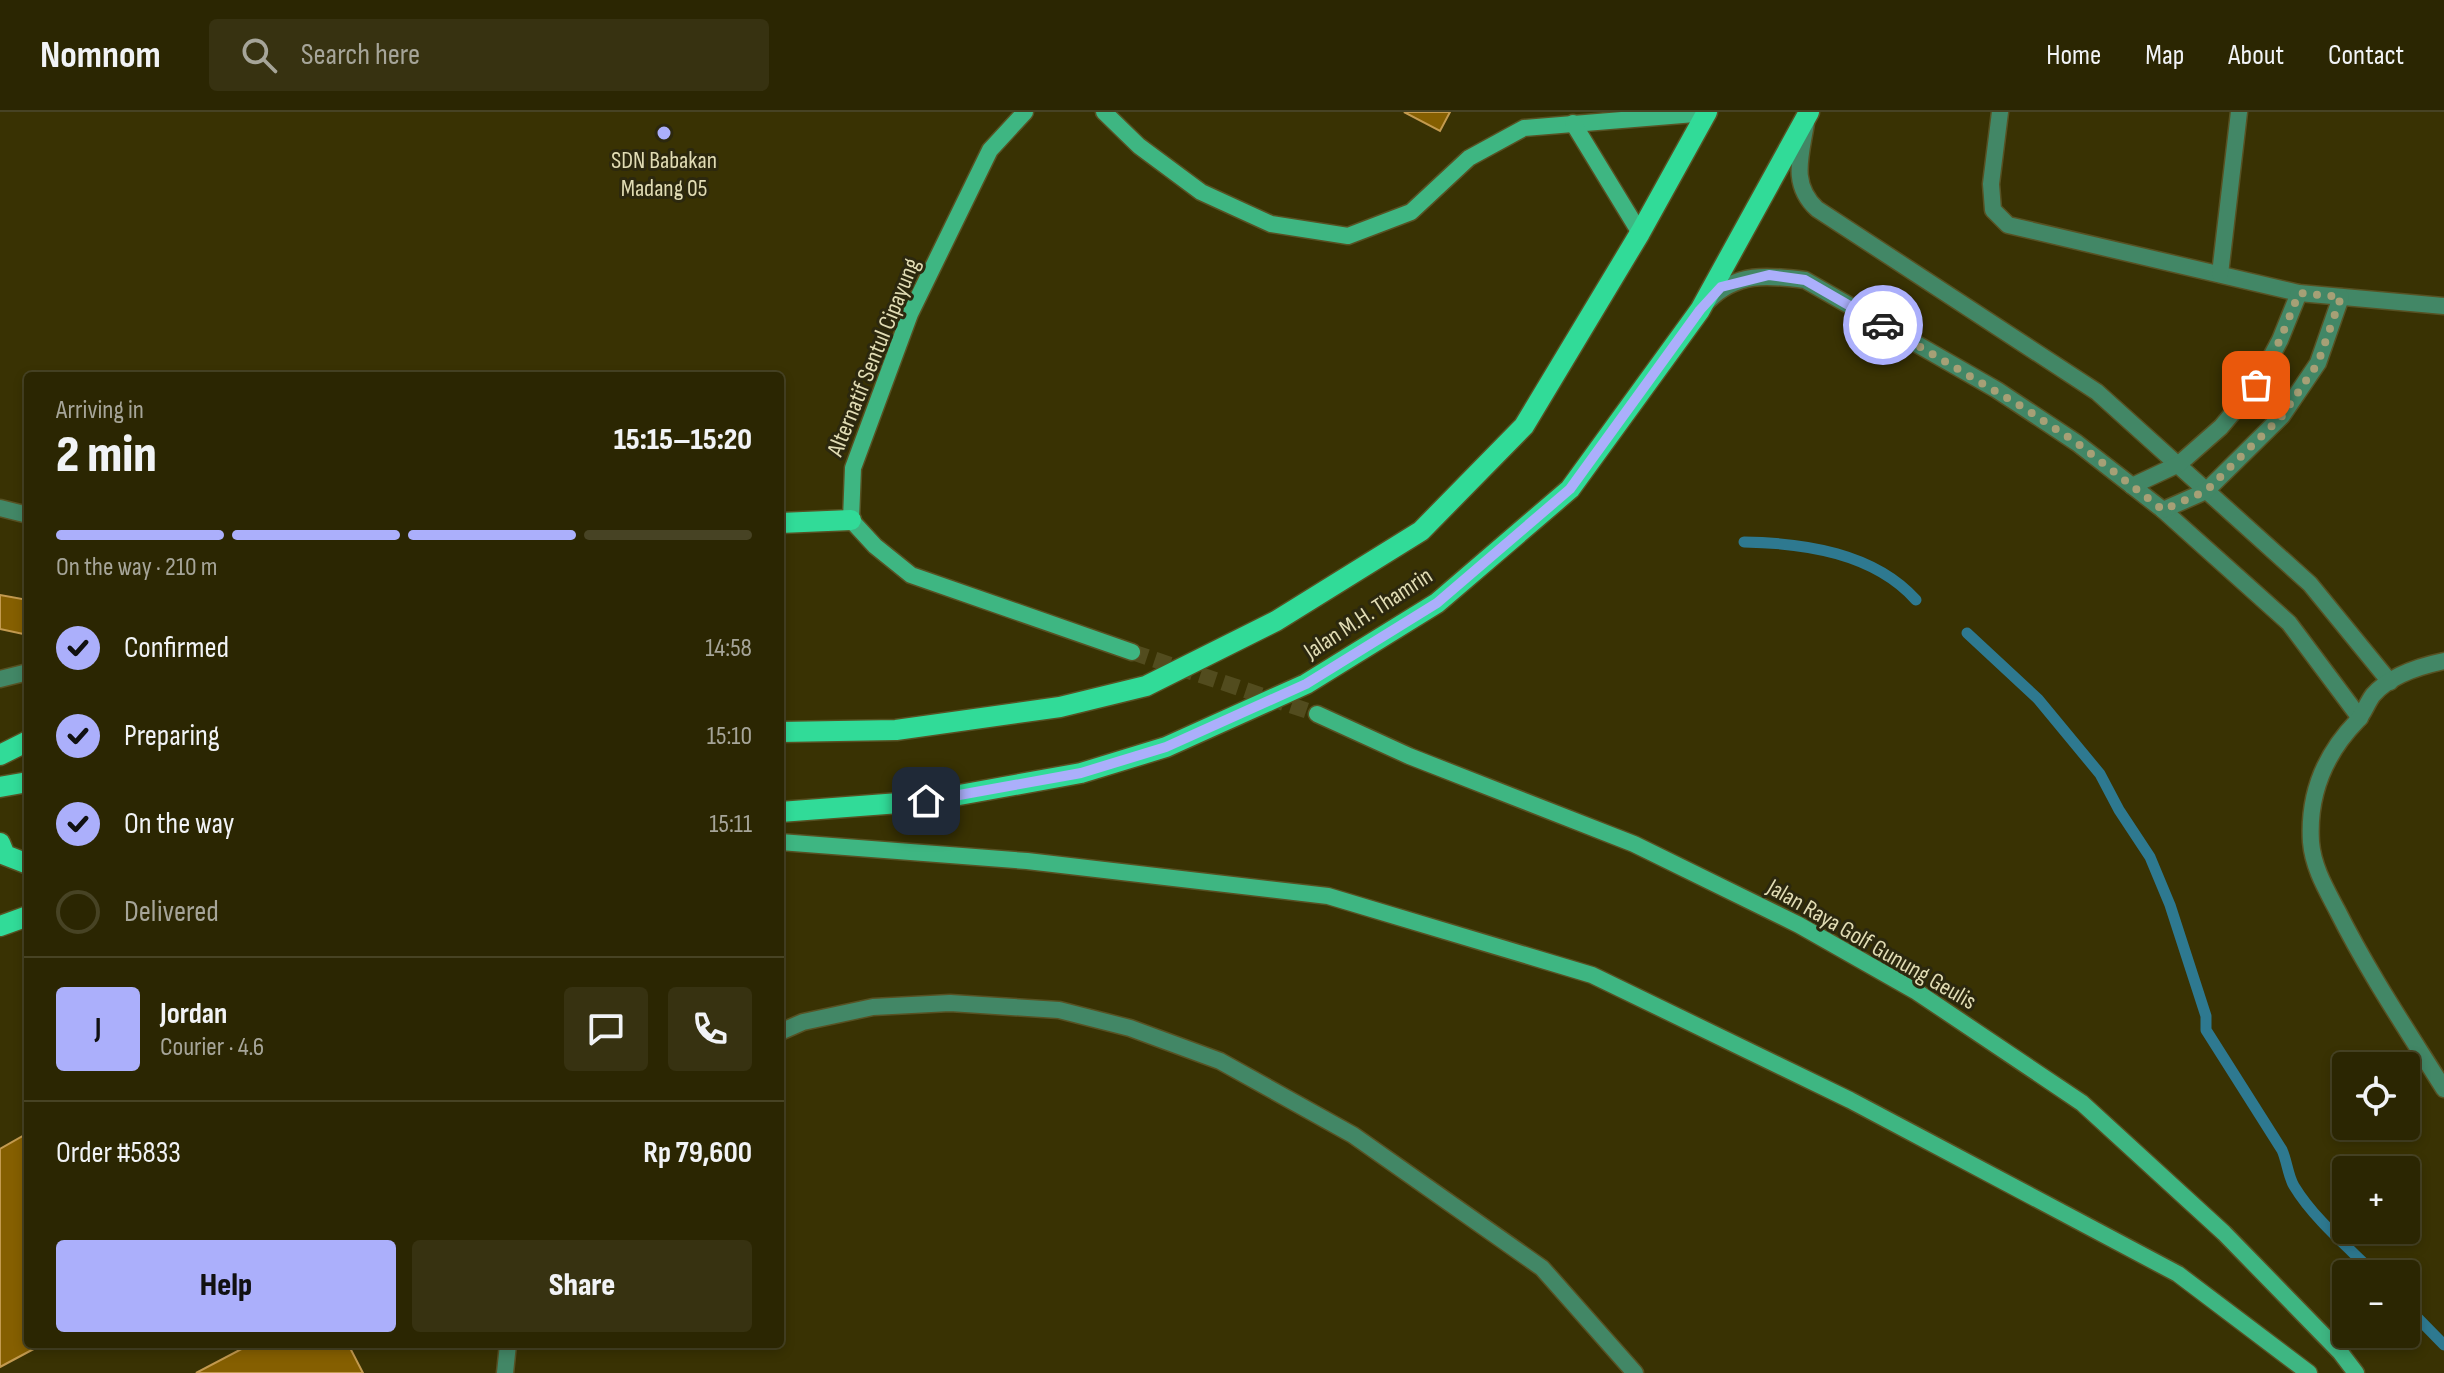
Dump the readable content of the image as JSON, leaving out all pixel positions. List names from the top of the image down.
{
  "streets": {
    "main road": ["Alternatif Sentul Cipayung", "Jalan M.H. Thamrin", "Jalan Raya Golf Gunung Geulis"]
  },
  "places": ["SDN Babakan Madang 05"],
  "page": {
    "header": "Nomnom",
    "search": "Search here",
    "nav": [
      "Home",
      "Map",
      "About",
      "Contact"
    ],
    "heading": ["2 min", "Arriving in", "15:15–15:20"],
    "panel": [
      "Jordan",
      "Courier · 4.6",
      "Order #5833",
      "Rp 79,600"
    ],
    "bar": "On the way · 210 m",
    "list": [
      ["Confirmed", "14:58"],
      ["Preparing", "15:10"],
      ["On the way", "15:11"],
      "Delivered"
    ],
    "round": "J",
    "map_buttons": ["+", "−"],
    "buttons": ["Help", "Share"]
  }
}
